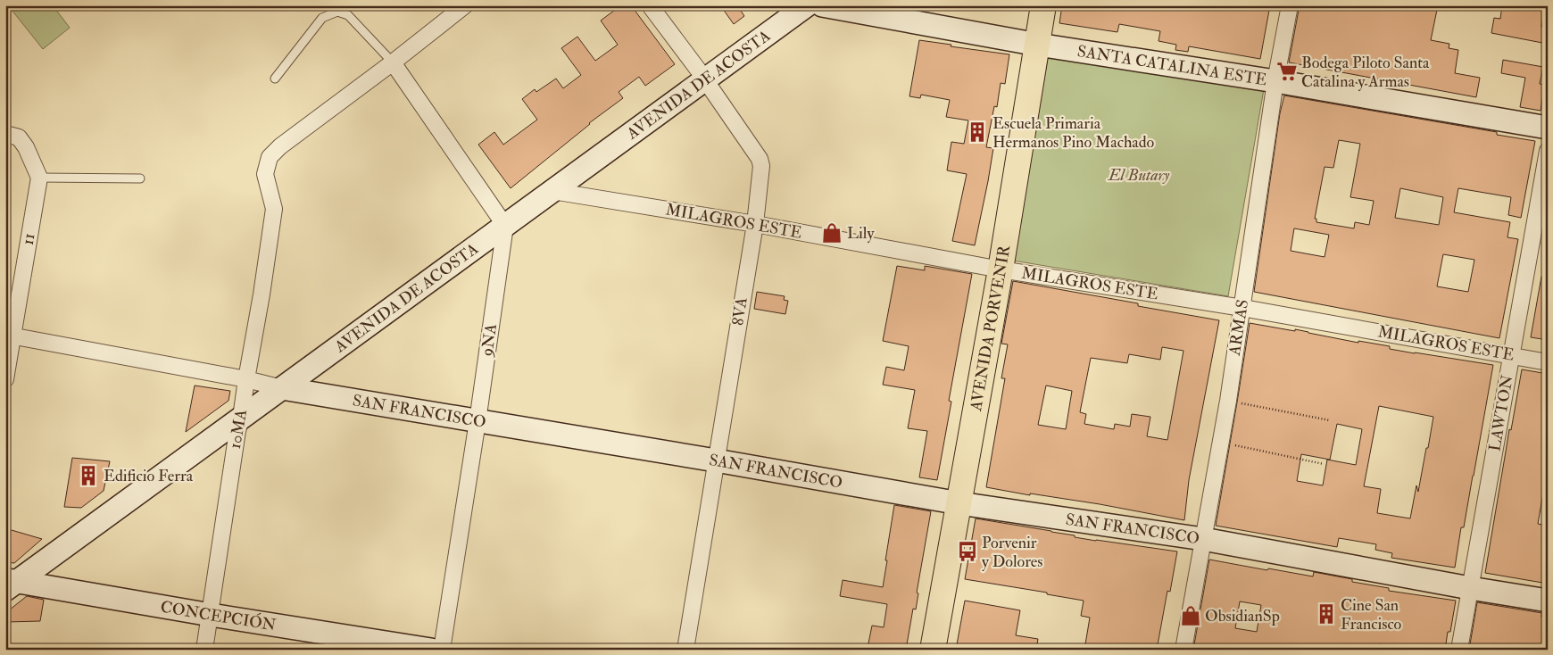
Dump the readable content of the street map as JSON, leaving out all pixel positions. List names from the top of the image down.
{
  "streets": {
    "main road": ["AVENIDA PORVENIR"],
    "street": [
      "SANTA CATALINA ESTE",
      "AVENIDA DE ACOSTA",
      "MILAGROS ESTE",
      "11",
      "8VA",
      "ARMAS",
      "9NA",
      "SAN FRANCISCO",
      "LAWTON",
      "10MA",
      "CONCEPCIÓN"
    ]
  },
  "crossings": [
    ["SANTA CATALINA ESTE", "AVENIDA PORVENIR"],
    ["SANTA CATALINA ESTE", "ARMAS"],
    ["AVENIDA DE ACOSTA", "MILAGROS ESTE"],
    ["AVENIDA DE ACOSTA", "8VA"],
    ["AVENIDA DE ACOSTA", "9NA"],
    ["AVENIDA DE ACOSTA", "SAN FRANCISCO"],
    ["AVENIDA DE ACOSTA", "10MA"],
    ["AVENIDA DE ACOSTA", "CONCEPCIÓN"],
    ["MILAGROS ESTE", "8VA"],
    ["MILAGROS ESTE", "AVENIDA PORVENIR"],
    ["MILAGROS ESTE", "ARMAS"],
    ["MILAGROS ESTE", "LAWTON"],
    ["11", "SAN FRANCISCO"],
    ["8VA", "SAN FRANCISCO"],
    ["AVENIDA PORVENIR", "SAN FRANCISCO"],
    ["ARMAS", "SAN FRANCISCO"],
    ["9NA", "SAN FRANCISCO"],
    ["SAN FRANCISCO", "LAWTON"],
    ["SAN FRANCISCO", "10MA"],
    ["10MA", "CONCEPCIÓN"]
  ],
  "parks": ["El Butary"],
  "places": {
    "supermarket": ["Bodega Piloto Santa Catalina y Armas"],
    "building": ["Escuela Primaria Hermanos Pino Machado", "Edificio Ferra", "Cine San Francisco"],
    "shop": ["Lily", "ObsidianSp"],
    "bus stop": ["Porvenir y Dolores"]
  }
}
